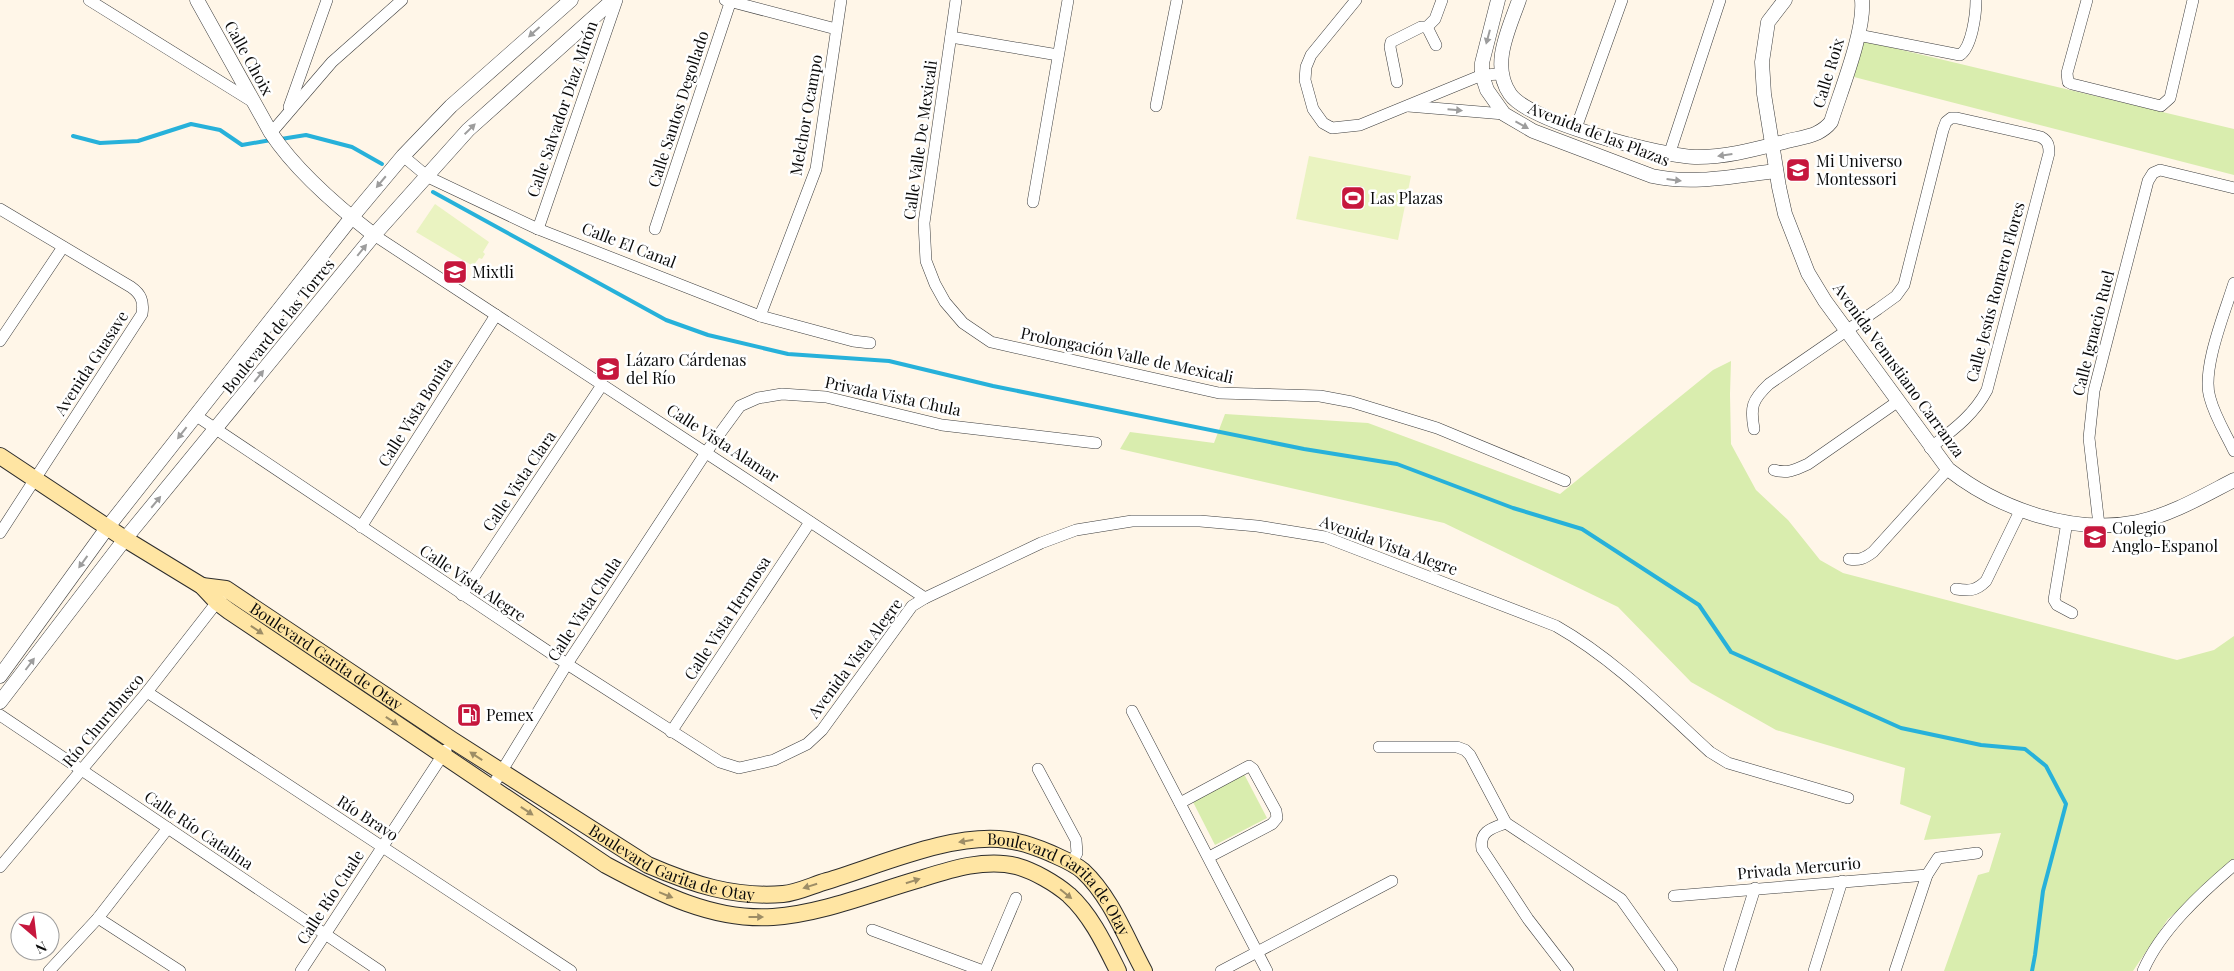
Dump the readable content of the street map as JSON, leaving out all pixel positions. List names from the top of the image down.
{
  "streets": {
    "main road": ["Boulevard Garita de Otay"],
    "street": [
      "Calle Choix",
      "Calle Roix",
      "Calle Salvador Díaz Mirón",
      "Calle Santos Degollado",
      "Melchor Ocampo",
      "Avenida de las Plazas",
      "Calle Valle De Mexicali",
      "Calle El Canal",
      "Calle Jesús Romero Flores",
      "Boulevard de las Torres",
      "Calle Ignacio Ruel",
      "Prolongación Valle de Mexicali",
      "Avenida Guasave",
      "Avenida Venustiano Carranza",
      "Privada Vista Chula",
      "Calle Vista Bonita",
      "Calle Vista Alamar",
      "Calle Vista Clara",
      "Avenida Vista Alegre",
      "Calle Vista Alegre",
      "Calle Vista Chula",
      "Calle Vista Hermosa",
      "Río Churubusco",
      "Río Bravo",
      "Calle Río Catalina",
      "Privada Mercurio",
      "Calle Río Cuale"
    ]
  },
  "crossings": [
    ["Calle Roix", "Avenida de las Plazas"],
    ["Calle Roix", "Avenida Venustiano Carranza"],
    ["Calle Salvador Díaz Mirón", "Calle El Canal"],
    ["Calle Salvador Díaz Mirón", "Boulevard de las Torres"],
    ["Melchor Ocampo", "Calle El Canal"],
    ["Avenida de las Plazas", "Avenida Venustiano Carranza"],
    ["Calle Valle De Mexicali", "Prolongación Valle de Mexicali"],
    ["Calle El Canal", "Boulevard de las Torres"],
    ["Calle Jesús Romero Flores", "Avenida Venustiano Carranza"],
    ["Boulevard de las Torres", "Calle Vista Alamar"],
    ["Boulevard de las Torres", "Calle Vista Alegre"],
    ["Boulevard de las Torres", "Boulevard Garita de Otay"],
    ["Calle Ignacio Ruel", "Avenida Venustiano Carranza"],
    ["Avenida Guasave", "Boulevard Garita de Otay"],
    ["Privada Vista Chula", "Calle Vista Alamar"],
    ["Privada Vista Chula", "Calle Vista Chula"],
    ["Calle Vista Bonita", "Calle Vista Alamar"],
    ["Calle Vista Bonita", "Calle Vista Alegre"],
    ["Calle Vista Alamar", "Calle Vista Clara"],
    ["Calle Vista Alamar", "Avenida Vista Alegre"],
    ["Calle Vista Alamar", "Calle Vista Chula"],
    ["Calle Vista Alamar", "Calle Vista Hermosa"],
    ["Calle Vista Clara", "Calle Vista Alegre"],
    ["Avenida Vista Alegre", "Calle Vista Alegre"],
    ["Calle Vista Alegre", "Calle Vista Chula"],
    ["Calle Vista Alegre", "Calle Vista Hermosa"],
    ["Calle Vista Chula", "Boulevard Garita de Otay"],
    ["Boulevard Garita de Otay", "Río Churubusco"],
    ["Boulevard Garita de Otay", "Calle Río Cuale"],
    ["Río Churubusco", "Río Bravo"],
    ["Río Churubusco", "Calle Río Catalina"],
    ["Río Bravo", "Calle Río Cuale"],
    ["Calle Río Catalina", "Calle Río Cuale"]
  ],
  "places": {
    "school or university": [
      "Mi Universo Montessori",
      "Mixtli",
      "Lázaro Cárdenas del Río",
      "Colegio Anglo-Espanol"
    ],
    "sports": ["Las Plazas"],
    "fuel station": ["Pemex"]
  },
  "north": "bottom right"
}
